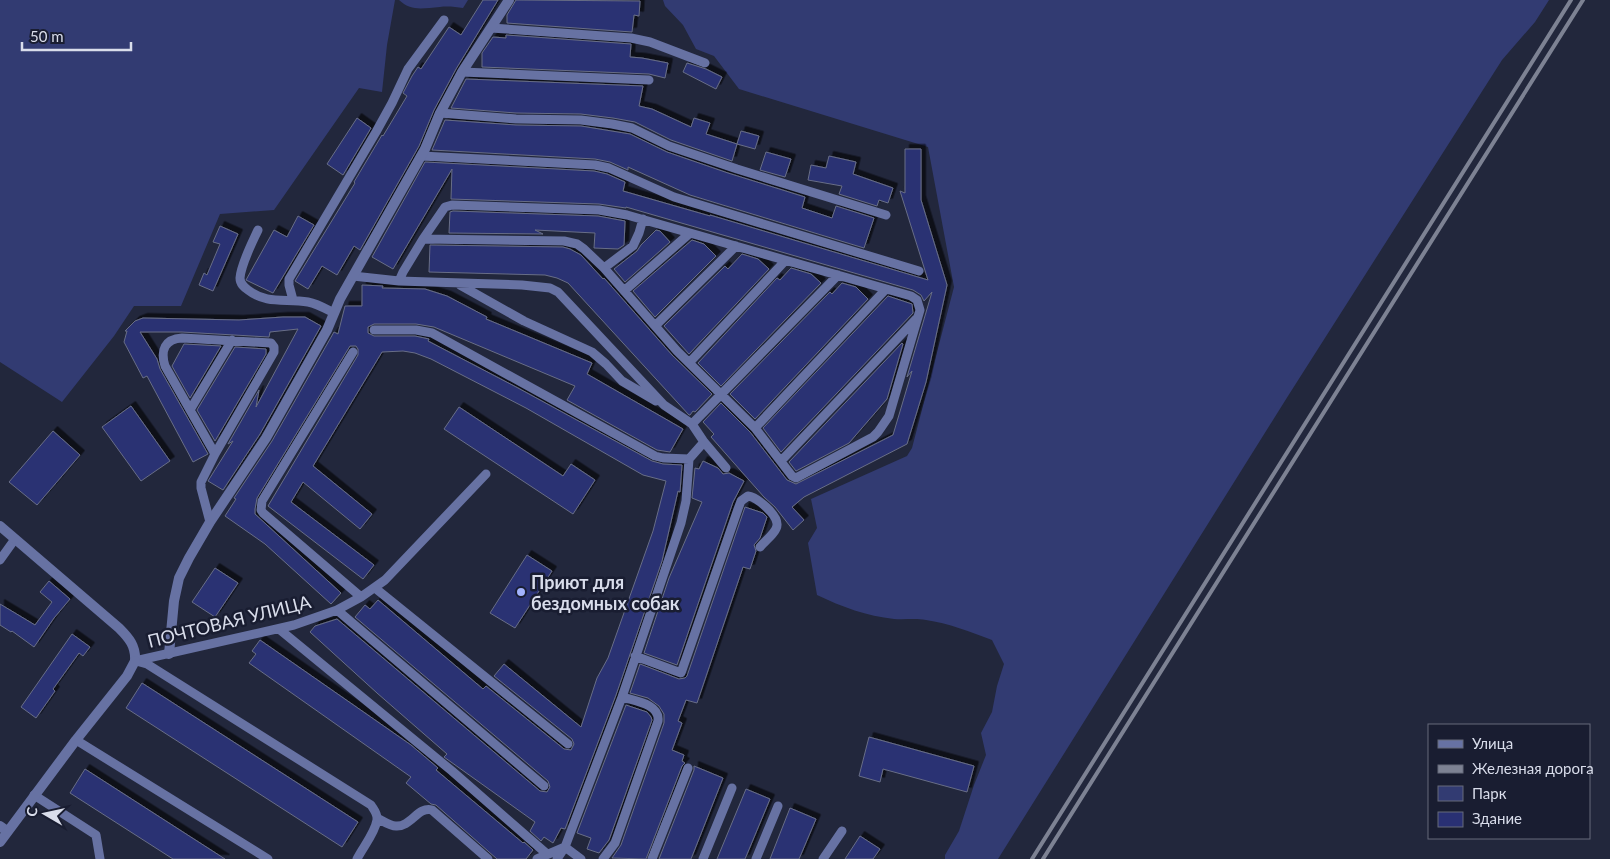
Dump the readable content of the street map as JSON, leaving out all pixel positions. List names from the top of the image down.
{
  "streets": {
    "lane": ["ПОЧТОВАЯ УЛИЦА"]
  },
  "places": ["Приют для бездомных собак"],
  "legend": [
    "Улица",
    "Железная дорога",
    "Парк",
    "Здание"
  ],
  "scale_bar": "50 m",
  "north": "left"
}
